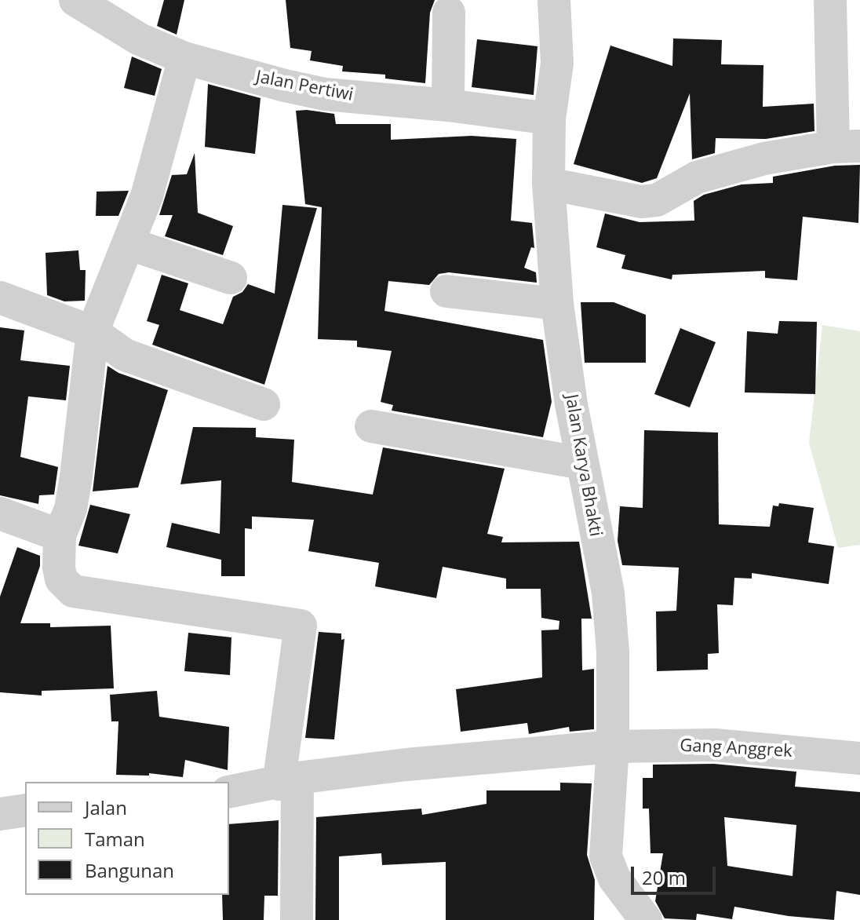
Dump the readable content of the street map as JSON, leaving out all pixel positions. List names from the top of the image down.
{
  "streets": {
    "street": ["Jalan Pertiwi", "Jalan Karya Bhakti", "Gang Anggrek"]
  },
  "crossings": [
    ["Jalan Pertiwi", "Jalan Karya Bhakti"],
    ["Jalan Karya Bhakti", "Gang Anggrek"]
  ],
  "legend": ["Jalan", "Taman", "Bangunan"],
  "scale_bar": "20 m"
}
